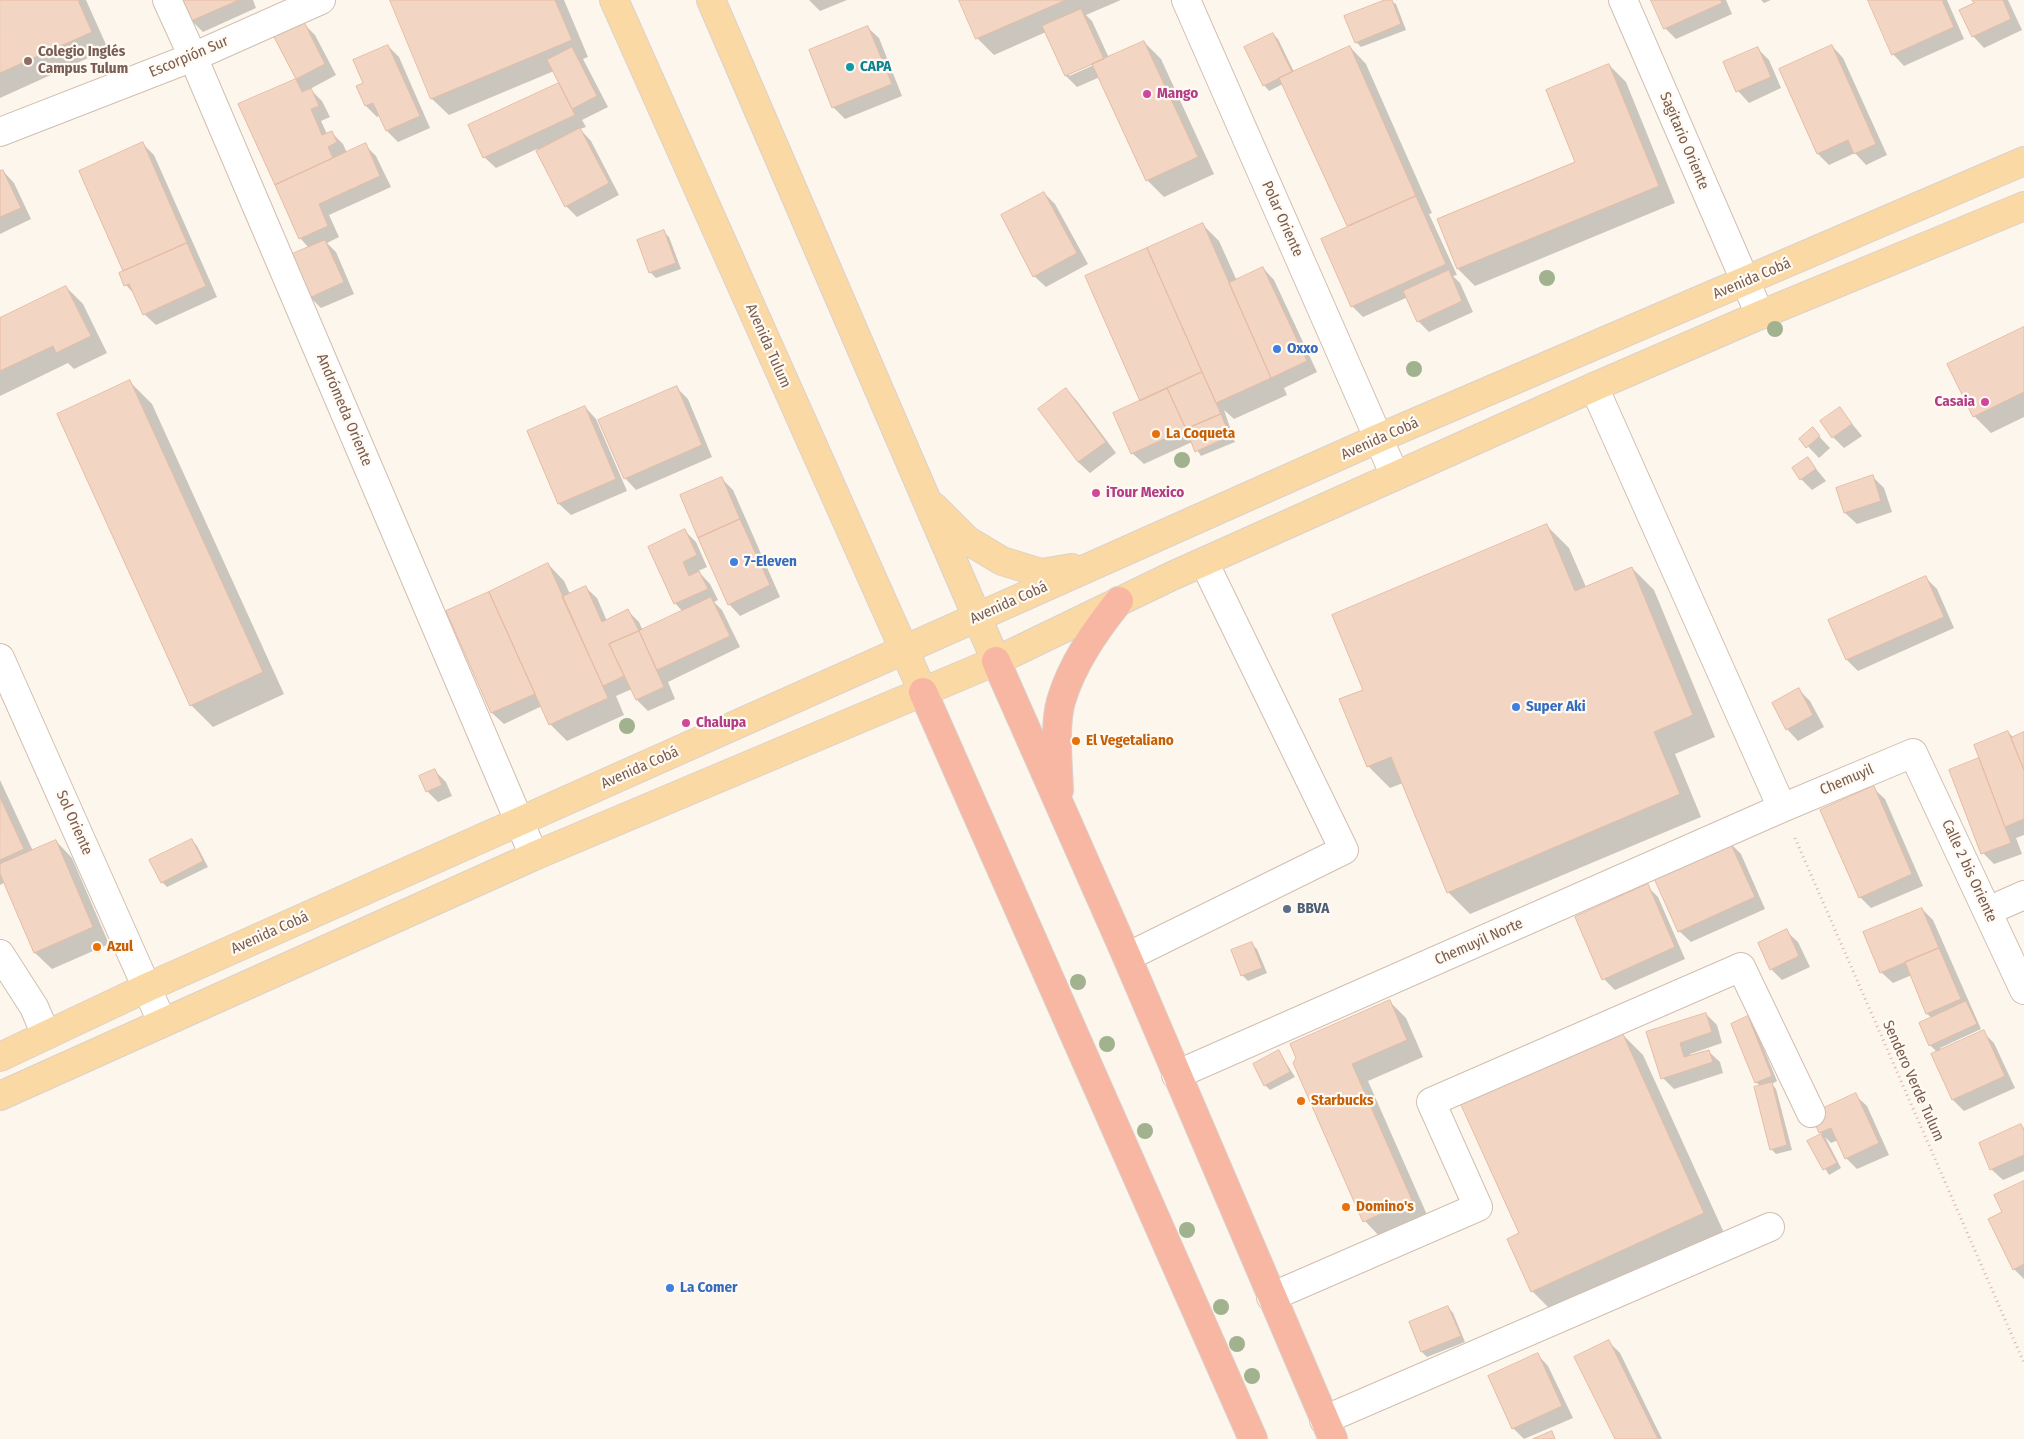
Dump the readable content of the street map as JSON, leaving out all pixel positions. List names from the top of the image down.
{
  "streets": {
    "main road": ["Avenida Cobá", "Avenida Tulum"],
    "street": [
      "Escorpión Sur",
      "Sagitario Oriente",
      "Polar Oriente",
      "Andrómeda Oriente",
      "Chemuyil",
      "Sol Oriente",
      "Calle 2 bis Oriente",
      "Chemuyil Norte"
    ],
    "path": ["Sendero Verde Tulum"]
  },
  "crossings": [
    ["Escorpión Sur", "Andrómeda Oriente"],
    ["Sagitario Oriente", "Avenida Cobá"],
    ["Polar Oriente", "Avenida Cobá"],
    ["Avenida Cobá", "Avenida Tulum"],
    ["Avenida Cobá", "Andrómeda Oriente"],
    ["Avenida Cobá", "Sol Oriente"],
    ["Chemuyil", "Calle 2 bis Oriente"],
    ["Chemuyil", "Chemuyil Norte"],
    ["Chemuyil", "Sendero Verde Tulum"],
    ["Chemuyil Norte", "Sendero Verde Tulum"]
  ],
  "places": [
    "Colegio Inglés Campus Tulum",
    "CAPA",
    "Mango",
    "Oxxo",
    "Casaia",
    "La Coqueta",
    "iTour Mexico",
    "7-Eleven",
    "Super Aki",
    "Chalupa",
    "El Vegetaliano",
    "BBVA",
    "Azul",
    "Starbucks",
    "Domino's",
    "La Comer"
  ]
}
